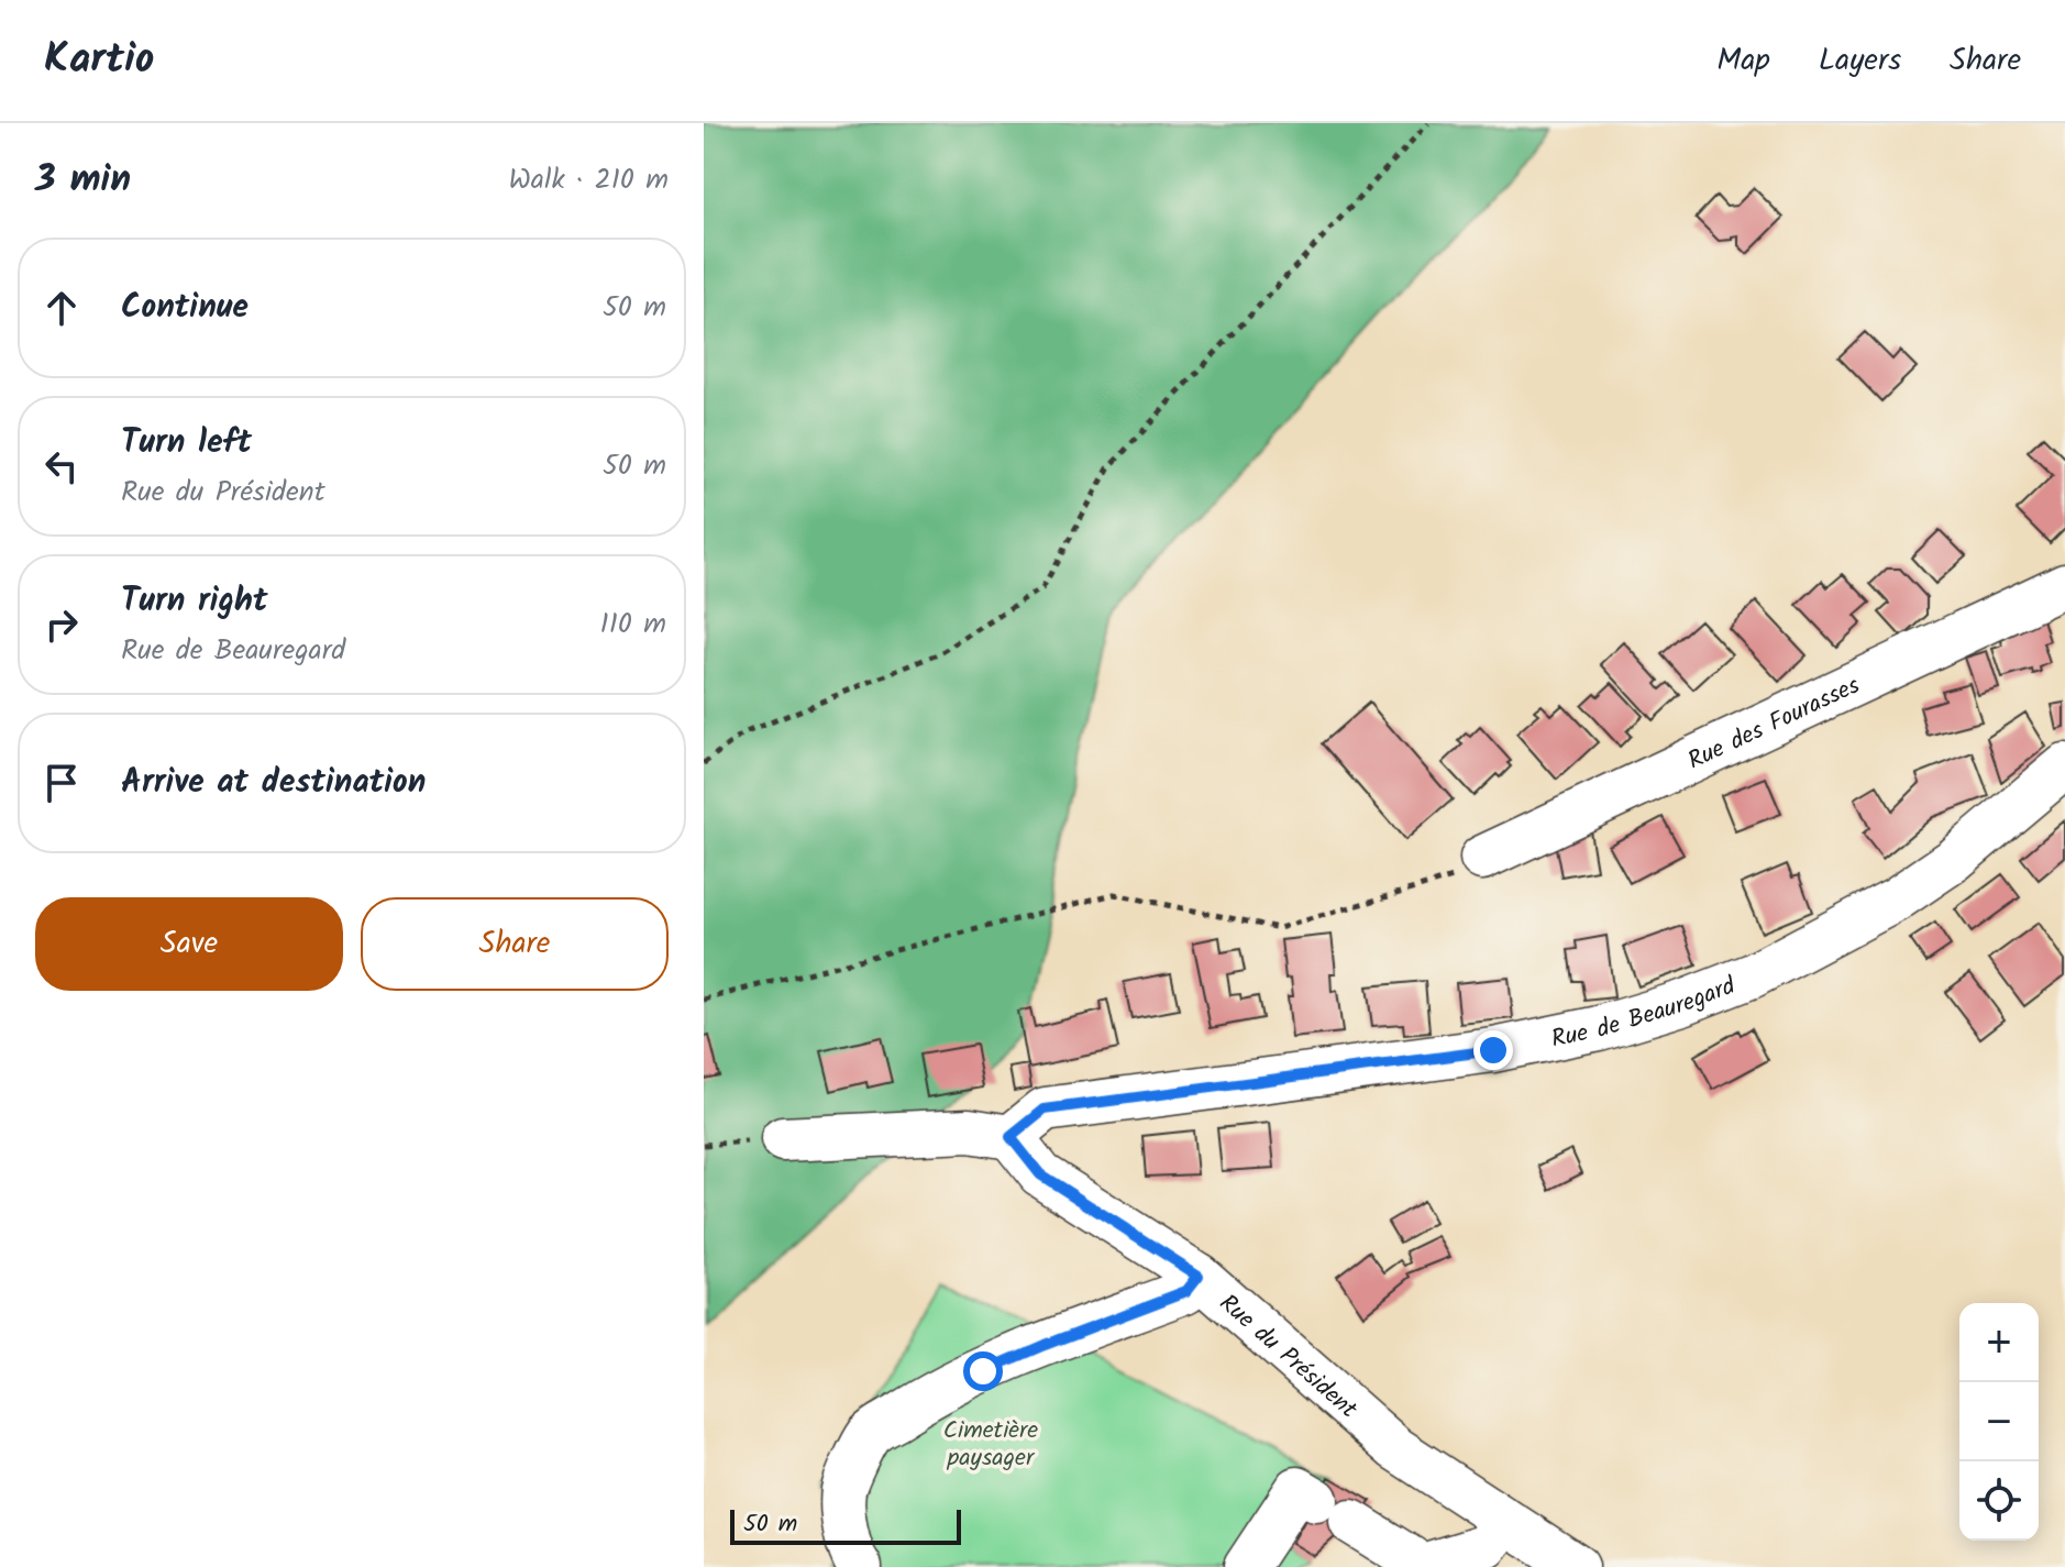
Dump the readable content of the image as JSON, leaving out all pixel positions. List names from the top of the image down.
{
  "streets": {
    "street": ["Rue des Fourasses", "Rue de Beauregard", "Rue du Président"]
  },
  "crossings": [
    ["Rue de Beauregard", "Rue du Président"]
  ],
  "parks": ["Cimetière paysager"],
  "scale_bar": "50 m",
  "page": {
    "header": "Kartio",
    "nav": ["Map", "Layers", "Share"],
    "heading": ["3 min", "Walk · 210 m"],
    "list": [
      ["Continue", "50 m"],
      ["Turn left", "Rue du Président", "50 m"],
      ["Turn right", "Rue de Beauregard", "110 m"],
      "Arrive at destination"
    ],
    "buttons": ["Save", "Share"],
    "map_buttons": ["+", "−"],
    "scale": "50 m"
  }
}
